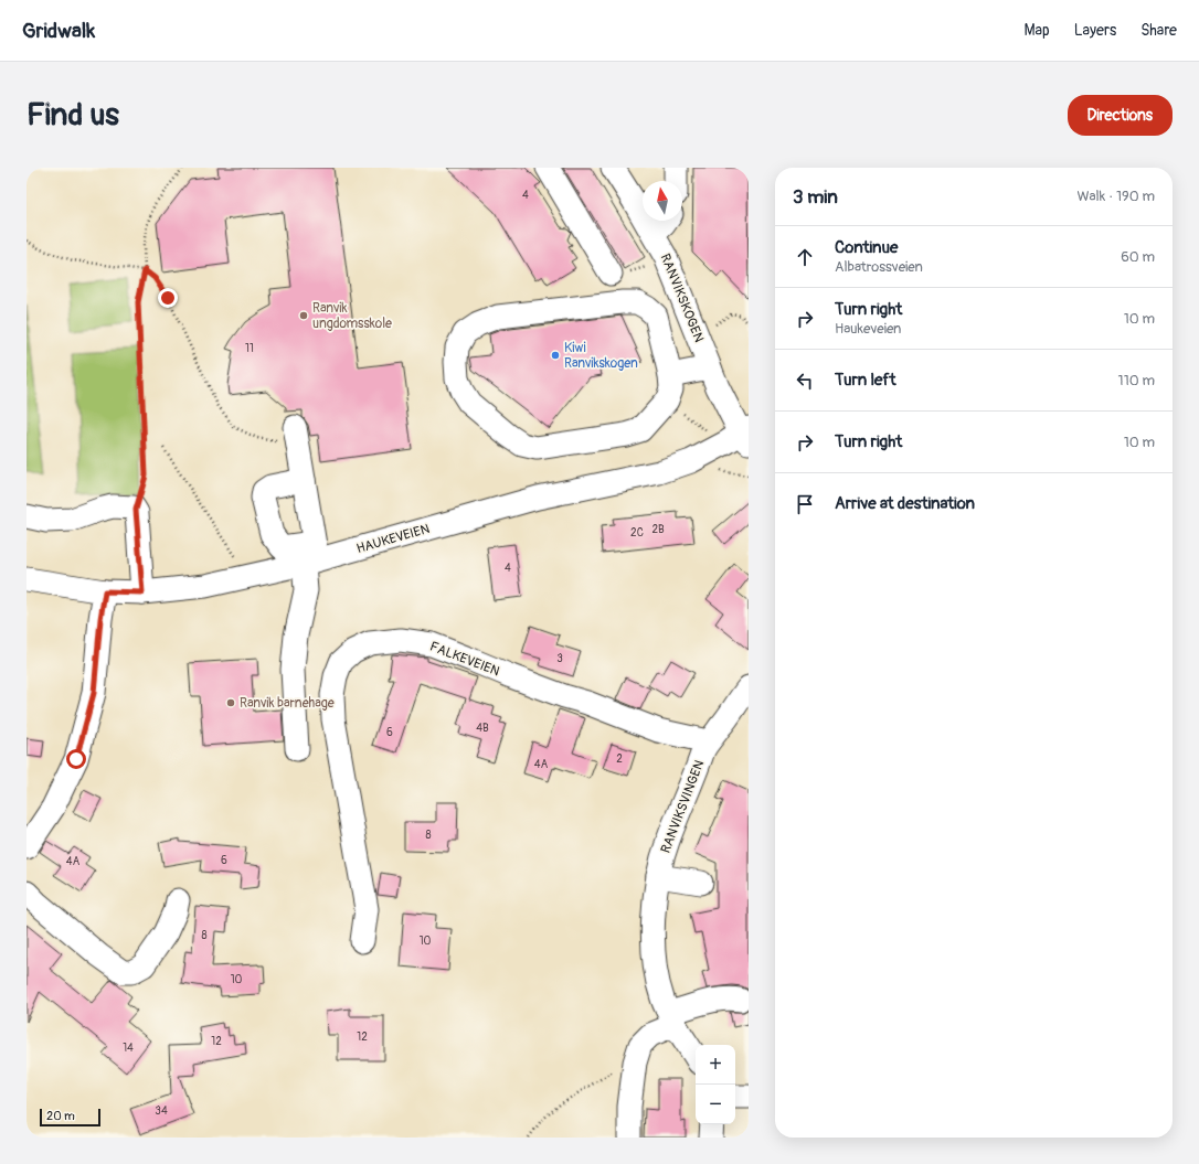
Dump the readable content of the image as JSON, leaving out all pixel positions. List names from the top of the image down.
{
  "streets": {
    "street": [
      "RANVIKSKOGEN",
      "HAUKEVEIEN",
      "FALKEVEIEN",
      "RANVIKSVINGEN"
    ]
  },
  "crossings": [
    ["RANVIKSKOGEN", "HAUKEVEIEN"],
    ["FALKEVEIEN", "RANVIKSVINGEN"]
  ],
  "places": ["Ranvik ungdomsskole", "Kiwi Ranvikskogen", "Ranvik barnehage"],
  "house_numbers": [
    "4",
    "11",
    "2B",
    "2C",
    "4",
    "3",
    "4B",
    "6",
    "2",
    "4A",
    "8",
    "6",
    "4A",
    "8",
    "10",
    "10",
    "12",
    "12",
    "14",
    "34"
  ],
  "scale_bar": "20 m",
  "north": "top",
  "page": {
    "header": "Gridwalk",
    "nav": ["Map", "Layers", "Share"],
    "buttons": "Directions",
    "title": "Find us",
    "heading": ["3 min", "Walk · 190 m"],
    "list": [
      ["Continue", "Albatrossveien", "60 m"],
      ["Turn right", "Haukeveien", "10 m"],
      ["Turn left", "110 m"],
      ["Turn right", "10 m"],
      "Arrive at destination"
    ],
    "map_buttons": ["+", "−"],
    "scale": "20 m"
  }
}
